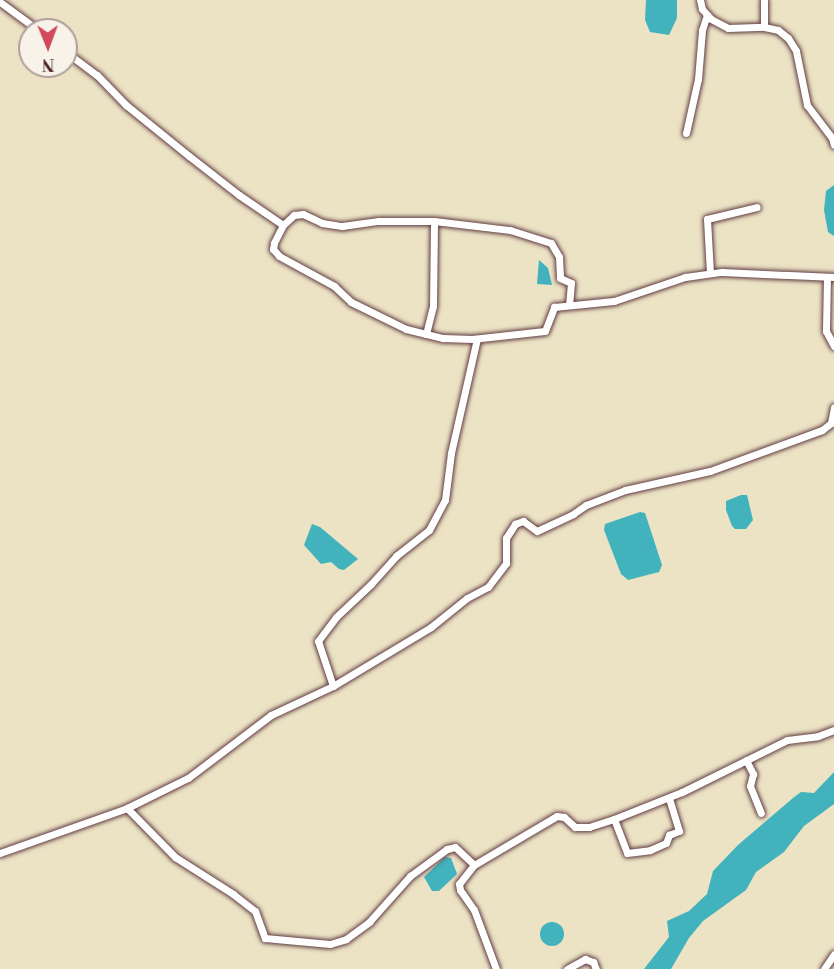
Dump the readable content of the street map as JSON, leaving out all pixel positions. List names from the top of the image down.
{
  "north": "bottom"
}
